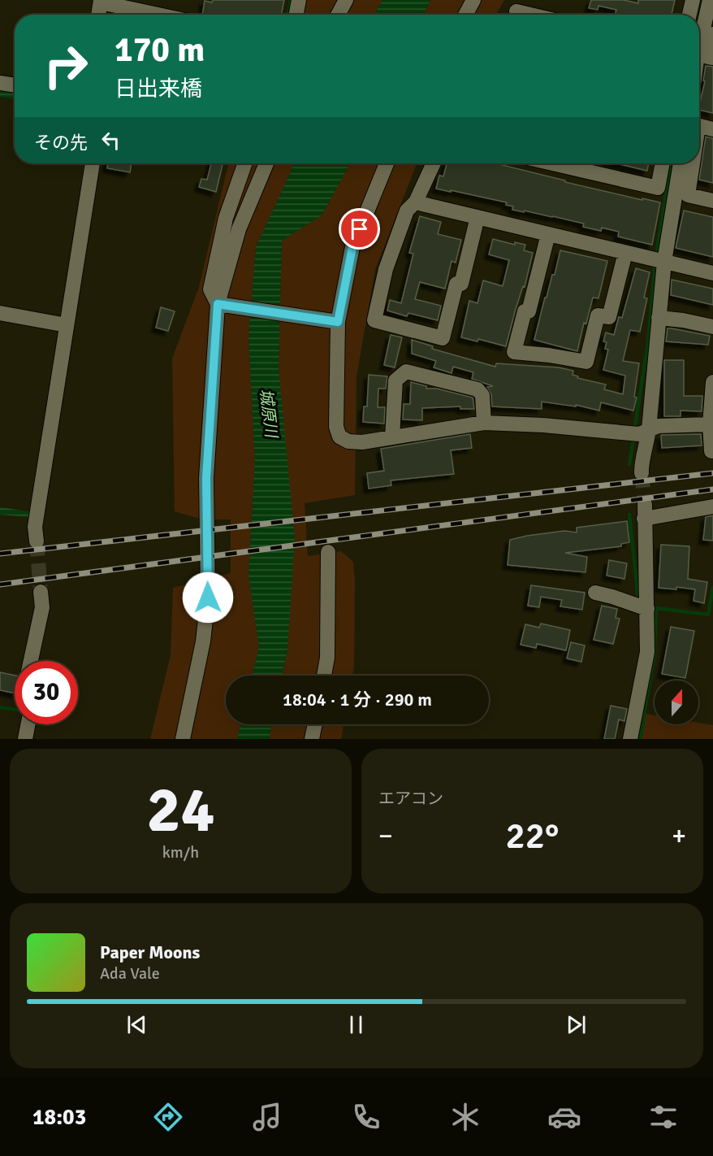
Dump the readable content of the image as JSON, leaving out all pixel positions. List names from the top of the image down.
{
  "water": ["城原川"],
  "north": "top",
  "page": {
    "turn": ["170 m", "日出来橋"],
    "then": "その先",
    "limit": "30",
    "trip": "18:04 · 1 分 · 290 m",
    "tile": [
      ["24", "km/h"],
      "エアコン"
    ],
    "heat": ["−", "22°", "+"],
    "song": ["Paper Moons", "Ada Vale"],
    "tabs": "18:03"
  }
}
